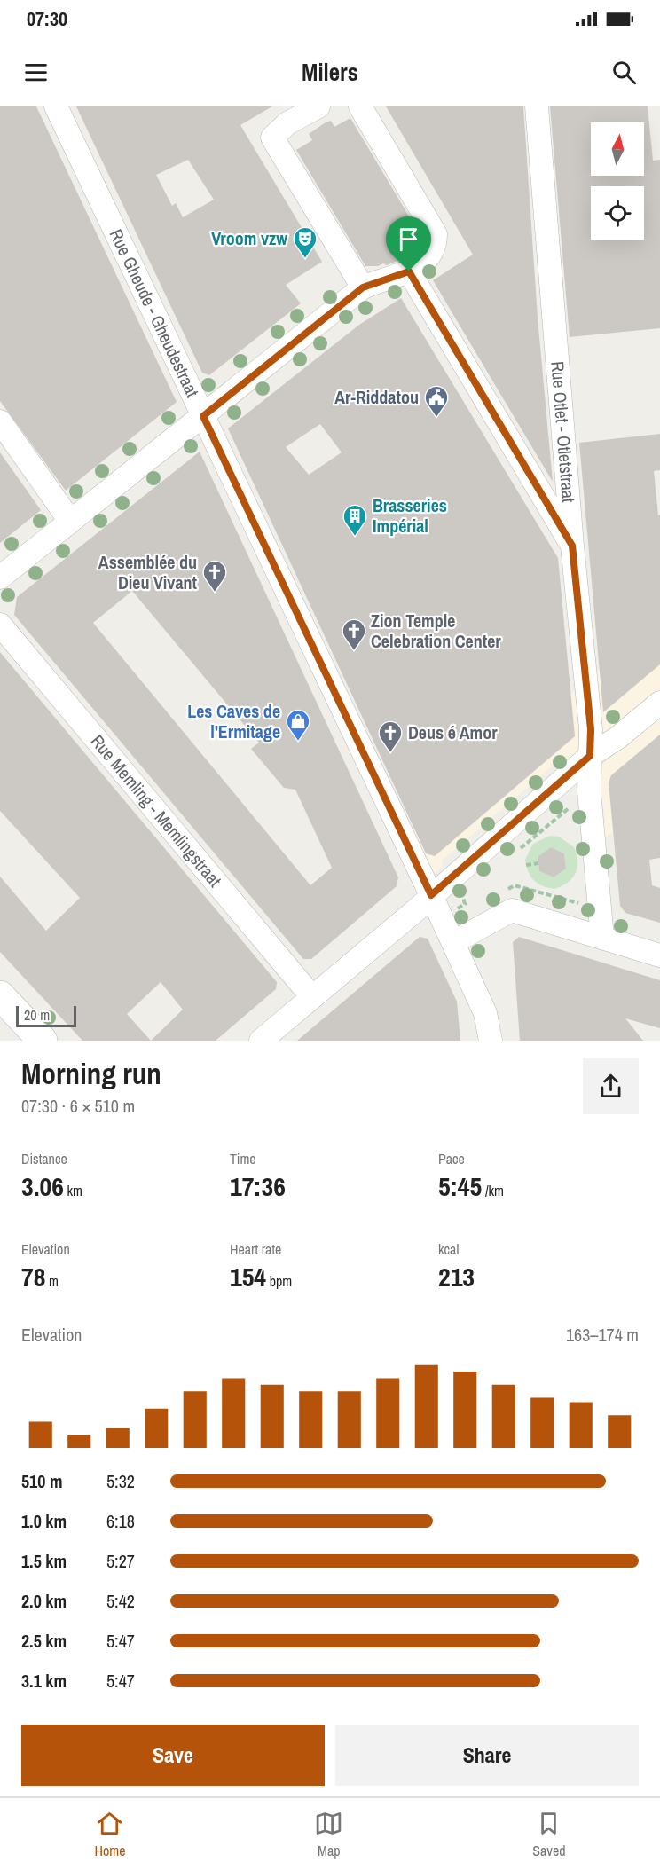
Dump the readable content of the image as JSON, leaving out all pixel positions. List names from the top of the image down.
{
  "streets": {
    "street": ["Rue Gheude - Gheudestraat", "Rue Otlet - Otletstraat", "Rue Memling - Memlingstraat"]
  },
  "places": {
    "theatre": ["Vroom vzw"],
    "public building": ["Ar-Riddatou"],
    "building": ["Brasseries Impérial"],
    "church": ["Assemblée du Dieu Vivant", "Zion Temple Celebration Center", "Deus é Amor"],
    "shop": ["Les Caves de l'Ermitage"]
  },
  "scale_bar": "20 m",
  "north": "top",
  "page": {
    "status": "07:30",
    "header": "Milers",
    "scale": "20 m",
    "heading": ["Morning run", "07:30 · 6 × 510 m"],
    "stats": [
      ["Distance", "3.06 km"],
      ["Time", "17:36"],
      ["Pace", "5:45 /km"],
      ["Elevation", "78 m"],
      ["Heart rate", "154 bpm"],
      ["kcal", "213"]
    ],
    "chart": ["Elevation", "163–174 m"],
    "list": [
      {
        "name": "510 m",
        "note": "5:32"
      },
      {
        "name": "1.0 km",
        "note": "6:18"
      },
      {
        "name": "1.5 km",
        "note": "5:27"
      },
      {
        "name": "2.0 km",
        "note": "5:42"
      },
      {
        "name": "2.5 km",
        "note": "5:47"
      },
      {
        "name": "3.1 km",
        "note": "5:47"
      }
    ],
    "buttons": ["Save", "Share"],
    "tabs": ["Home", "Map", "Saved"]
  }
}
